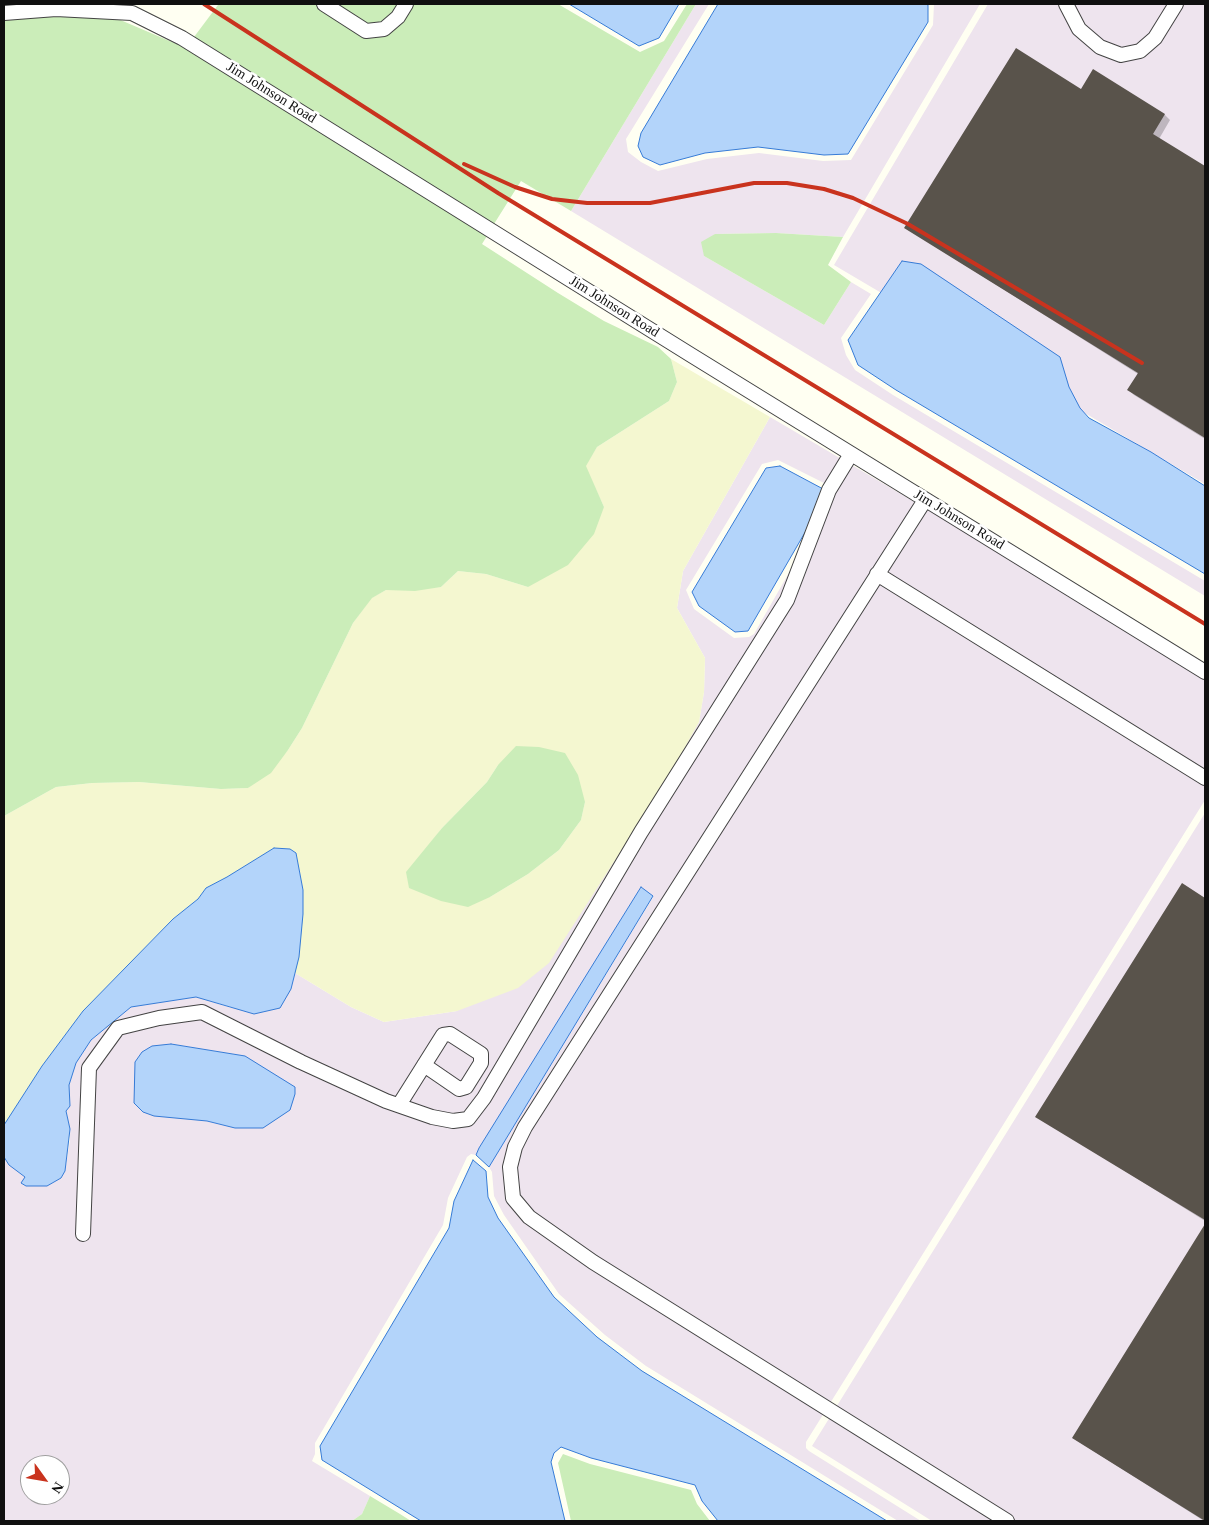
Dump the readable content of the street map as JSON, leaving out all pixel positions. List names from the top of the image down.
{
  "streets": {
    "street": ["Jim Johnson Road"]
  },
  "north": "bottom right"
}
